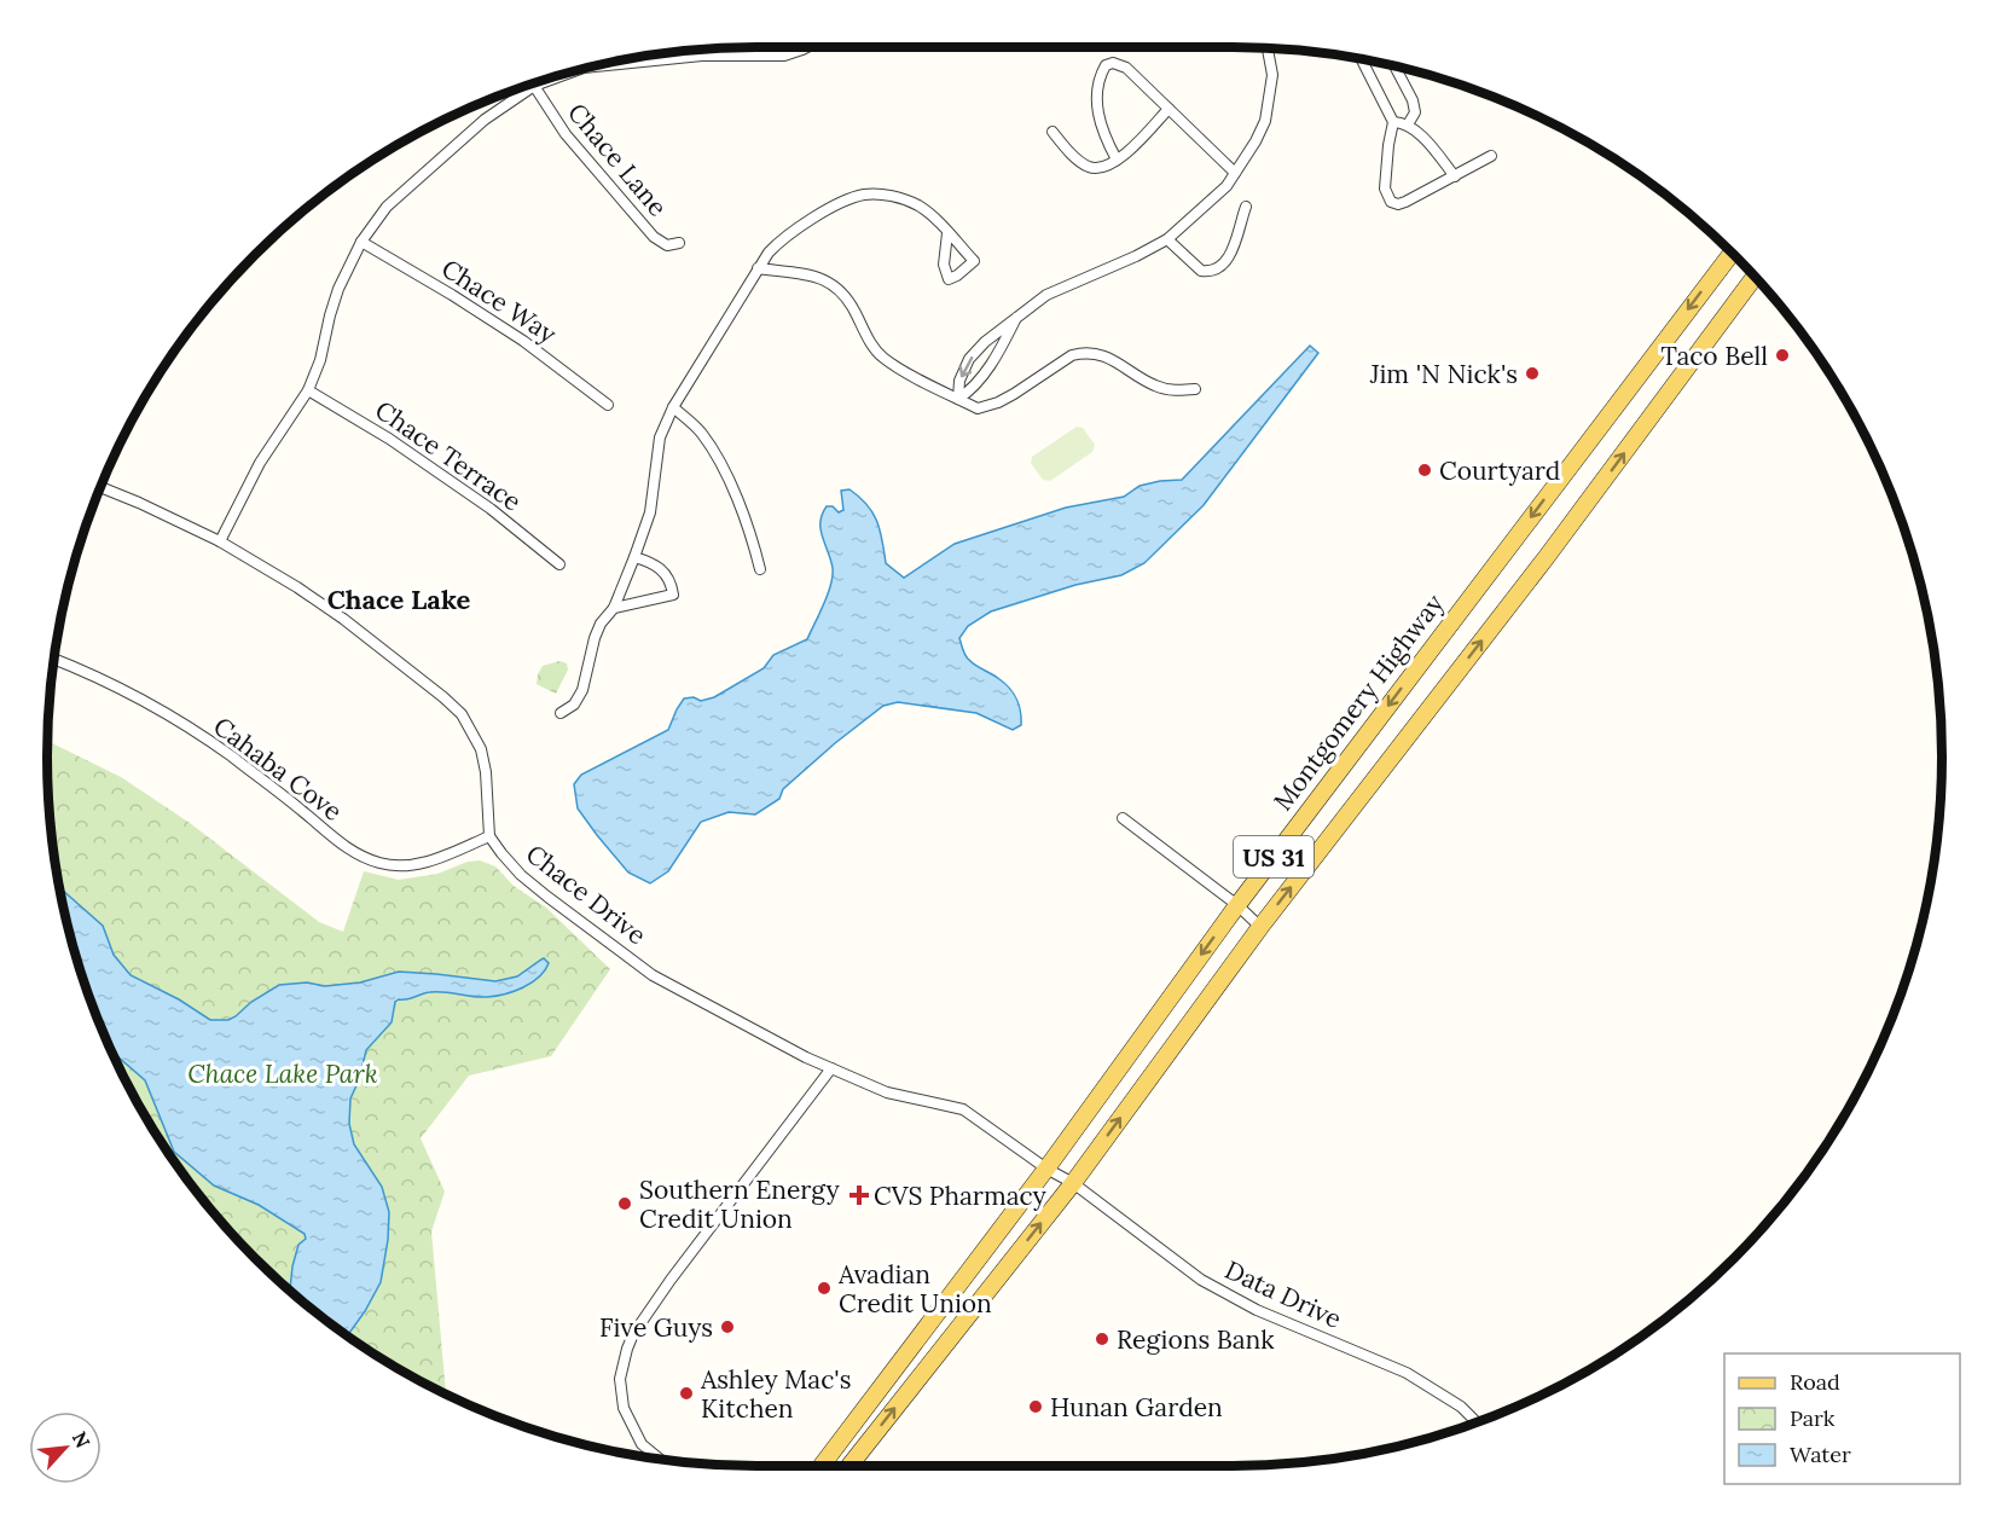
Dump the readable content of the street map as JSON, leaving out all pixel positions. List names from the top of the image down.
{
  "streets": {
    "main road": ["Montgomery Highway", "US 31"],
    "street": [
      "Chace Lane",
      "Chace Way",
      "Chace Terrace",
      "Cahaba Cove",
      "Chace Drive",
      "Data Drive"
    ]
  },
  "crossings": [
    ["Montgomery Highway", "Chace Drive"],
    ["Montgomery Highway", "Data Drive"],
    ["Cahaba Cove", "Chace Drive"],
    ["US 31", "Data Drive"],
    ["Chace Drive", "Data Drive"]
  ],
  "districts": ["Chace Lake"],
  "parks": ["Chace Lake Park"],
  "places": {
    "other": [
      "Taco Bell",
      "Jim 'N Nick's",
      "Courtyard",
      "Southern Energy Credit Union",
      "Avadian Credit Union",
      "Five Guys",
      "Regions Bank",
      "Ashley Mac's Kitchen",
      "Hunan Garden"
    ],
    "health": ["CVS Pharmacy"]
  },
  "legend": ["Road", "Park", "Water"],
  "north": "top right"
}
